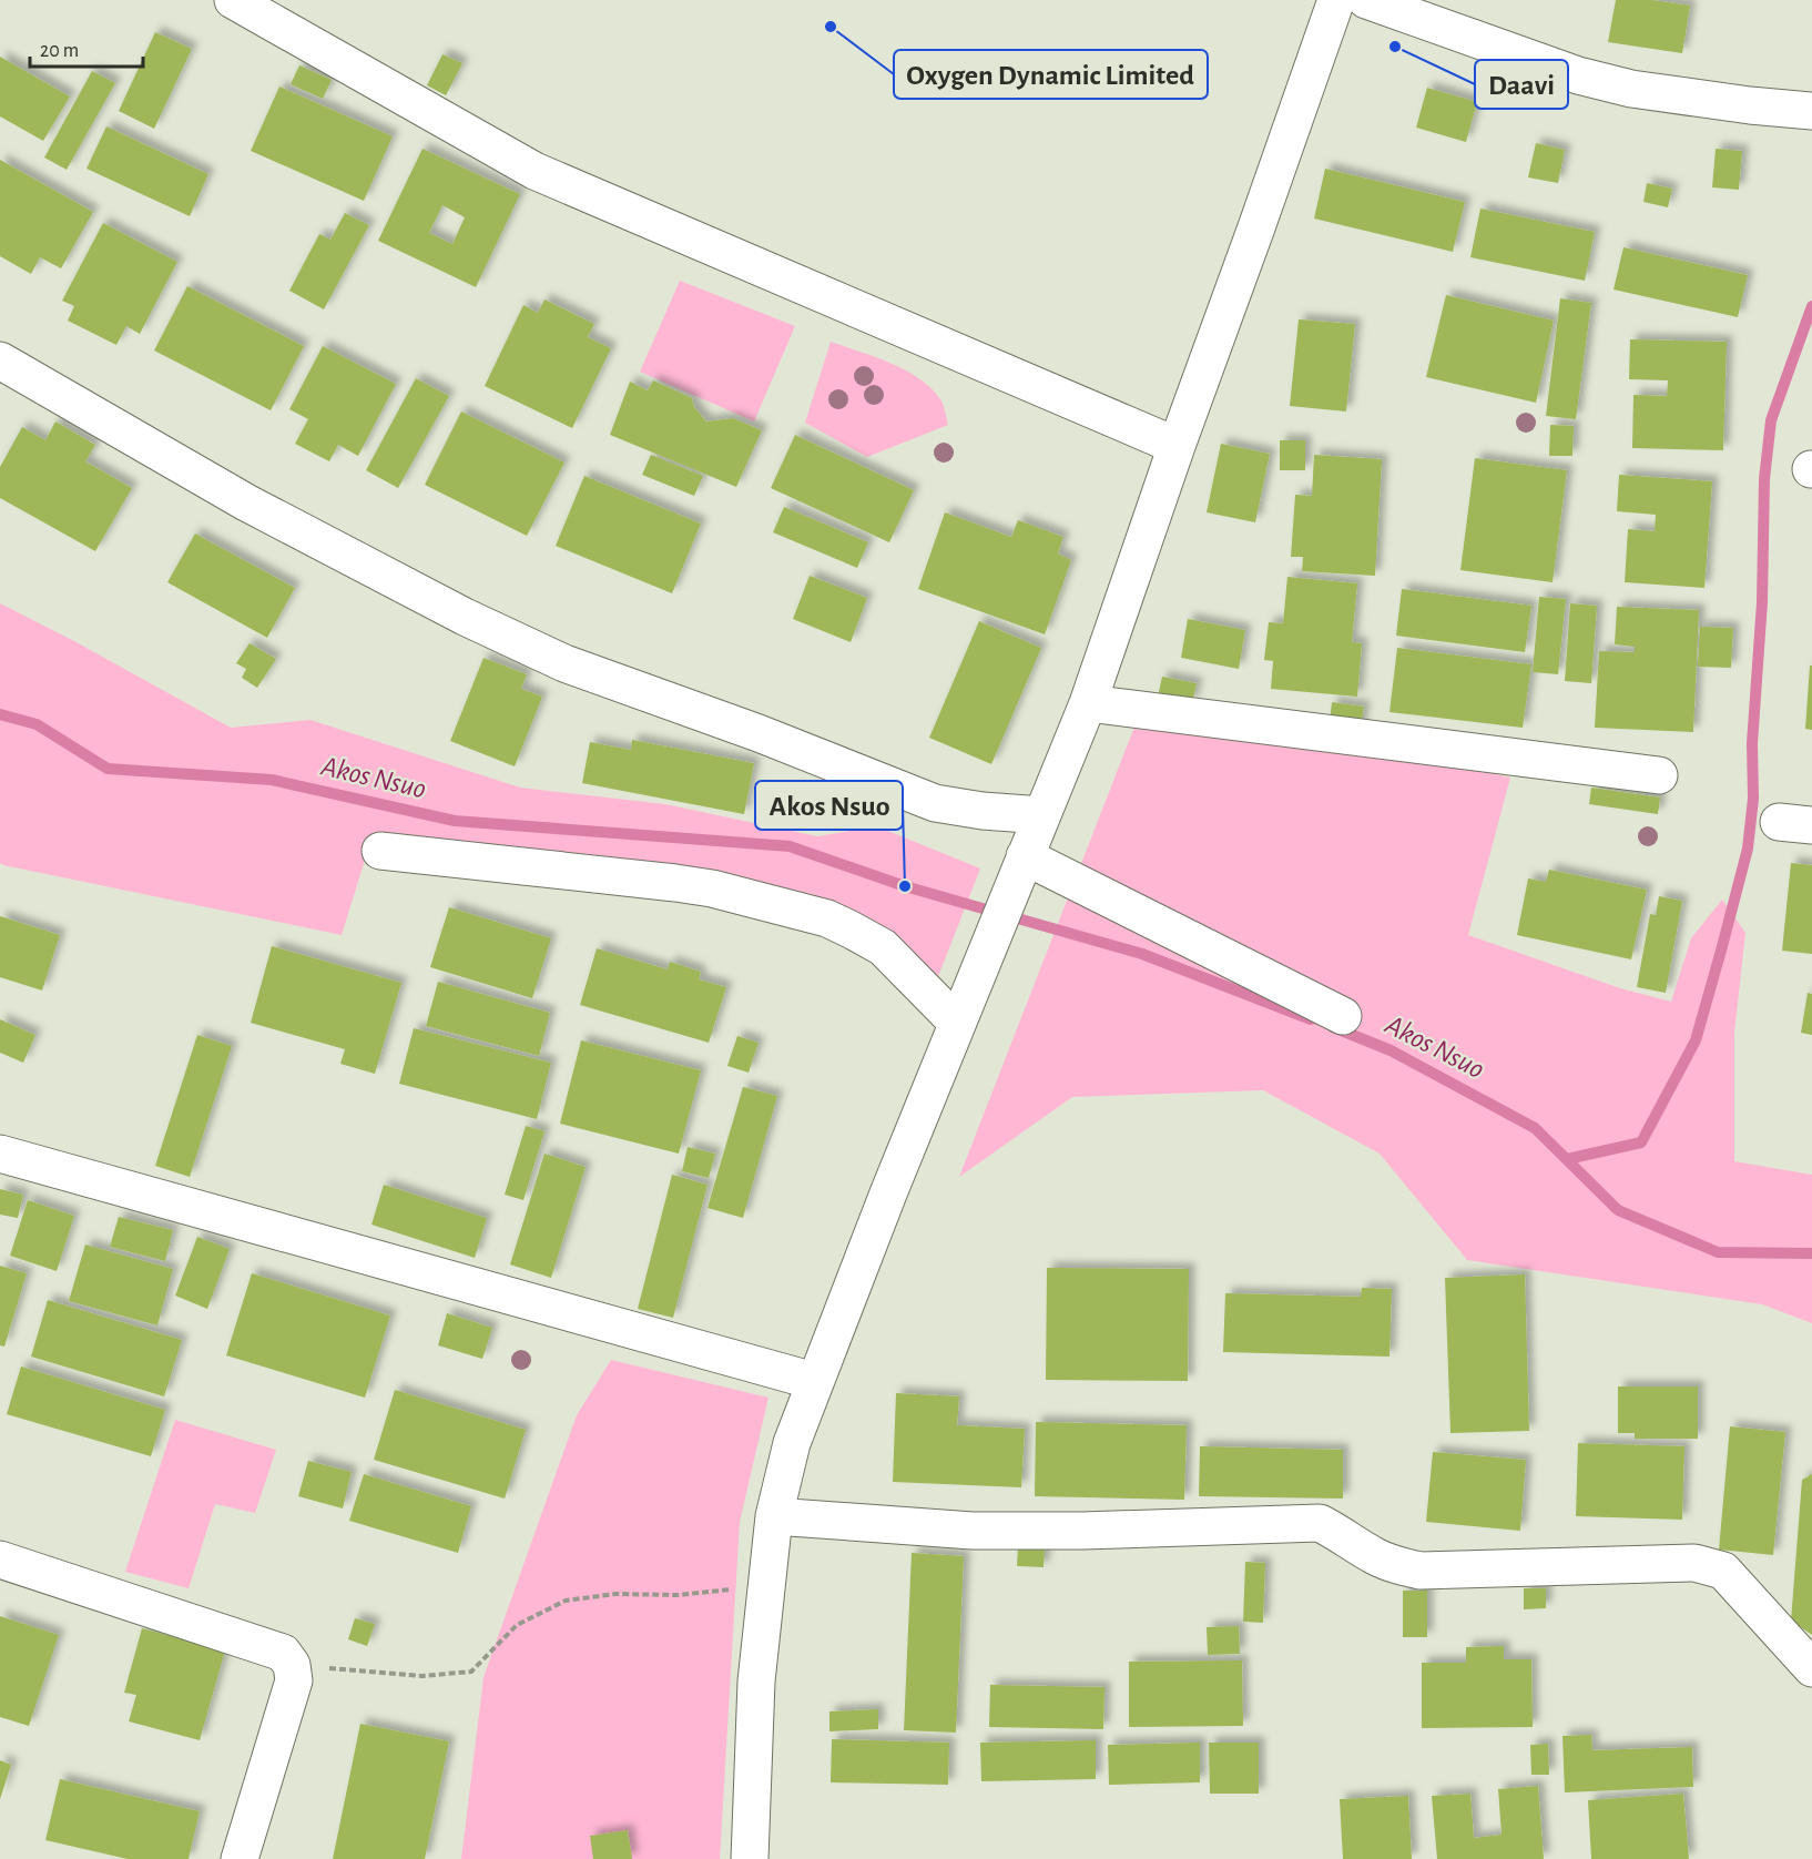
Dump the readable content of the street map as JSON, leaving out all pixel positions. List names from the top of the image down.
{
  "water": ["Akos Nsuo"],
  "places": ["Oxygen Dynamic Limited", "Daavi", "Akos Nsuo"],
  "scale_bar": "20 m"
}
